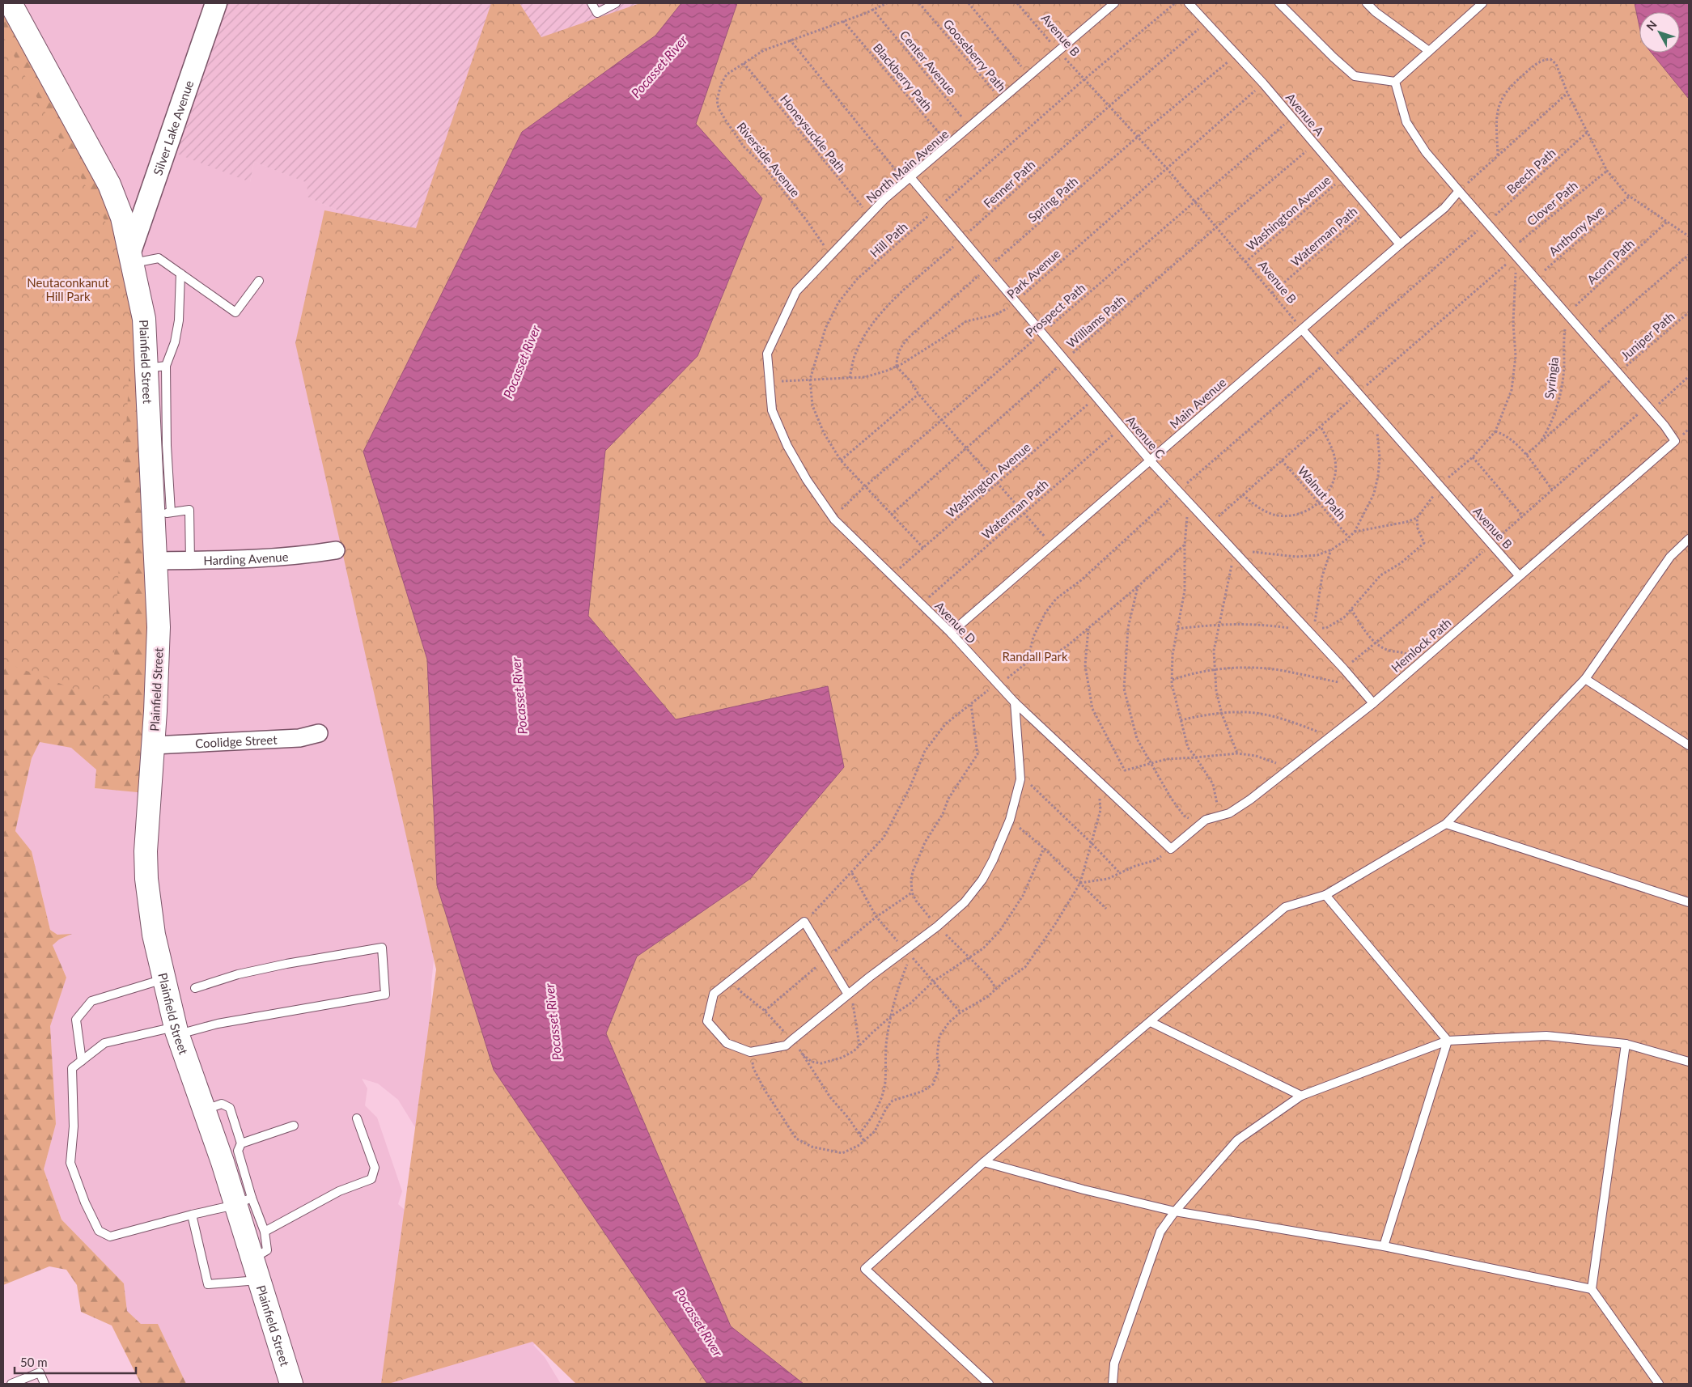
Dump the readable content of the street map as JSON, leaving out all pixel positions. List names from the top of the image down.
{
  "streets": {
    "main road": ["Plainfield Street"],
    "street": ["Silver Lake Avenue", "Harding Avenue", "Coolidge Street"],
    "lane": [
      "Avenue B",
      "Avenue A",
      "North Main Avenue",
      "Main Avenue",
      "Avenue C",
      "Avenue D",
      "Hemlock Path"
    ],
    "path": [
      "Gooseberry Path",
      "Center Avenue",
      "Blackberry Path",
      "Honeysuckle Path",
      "Riverside Avenue",
      "Beech Path",
      "Fenner Path",
      "Spring Path",
      "Clover Path",
      "Washington Avenue",
      "Anthony Ave",
      "Waterman Path",
      "Hill Path",
      "Acorn Path",
      "Park Avenue",
      "Prospect Path",
      "Williams Path",
      "Juniper Path",
      "Syringia",
      "Walnut Path"
    ]
  },
  "crossings": [
    ["Avenue B", "North Main Avenue"],
    ["Avenue B", "Beech Path"],
    ["Avenue B", "Fenner Path"],
    ["Avenue B", "Spring Path"],
    ["Avenue B", "Washington Avenue"],
    ["Avenue B", "Waterman Path"],
    ["Avenue B", "Hill Path"],
    ["Avenue B", "Park Avenue"],
    ["Avenue B", "Prospect Path"],
    ["Avenue B", "Williams Path"],
    ["Avenue B", "Main Avenue"],
    ["Avenue B", "Hemlock Path"],
    ["Gooseberry Path", "North Main Avenue"],
    ["Center Avenue", "Riverside Avenue"],
    ["Center Avenue", "North Main Avenue"],
    ["Blackberry Path", "Riverside Avenue"],
    ["Blackberry Path", "North Main Avenue"],
    ["Avenue A", "Fenner Path"],
    ["Avenue A", "Spring Path"],
    ["Avenue A", "Washington Avenue"],
    ["Avenue A", "Waterman Path"],
    ["Avenue A", "Park Avenue"],
    ["Avenue A", "Prospect Path"],
    ["Avenue A", "Williams Path"],
    ["Avenue A", "Main Avenue"],
    ["Silver Lake Avenue", "Plainfield Street"],
    ["Honeysuckle Path", "Riverside Avenue"],
    ["Honeysuckle Path", "North Main Avenue"],
    ["Riverside Avenue", "North Main Avenue"],
    ["North Main Avenue", "Park Avenue"],
    ["North Main Avenue", "Avenue C"],
    ["North Main Avenue", "Avenue D"],
    ["Beech Path", "Avenue C"],
    ["Fenner Path", "Park Avenue"],
    ["Fenner Path", "Avenue C"],
    ["Spring Path", "Park Avenue"],
    ["Spring Path", "Avenue C"],
    ["Washington Avenue", "Hill Path"],
    ["Washington Avenue", "Avenue C"],
    ["Washington Avenue", "Avenue D"],
    ["Waterman Path", "Avenue C"],
    ["Waterman Path", "Avenue D"],
    ["Hill Path", "Park Avenue"],
    ["Hill Path", "Prospect Path"],
    ["Hill Path", "Williams Path"],
    ["Hill Path", "Avenue C"],
    ["Acorn Path", "Syringia"],
    ["Park Avenue", "Avenue C"],
    ["Park Avenue", "Avenue D"],
    ["Prospect Path", "Avenue C"],
    ["Prospect Path", "Avenue D"],
    ["Williams Path", "Avenue C"],
    ["Juniper Path", "Syringia"],
    ["Plainfield Street", "Harding Avenue"],
    ["Plainfield Street", "Coolidge Street"],
    ["Main Avenue", "Avenue C"],
    ["Main Avenue", "Avenue D"],
    ["Avenue C", "Hemlock Path"],
    ["Avenue D", "Hemlock Path"]
  ],
  "water": ["Pocasset River"],
  "parks": ["Neutaconkanut Hill Park", "Randall Park"],
  "scale_bar": "50 m",
  "north": "top left"
}
